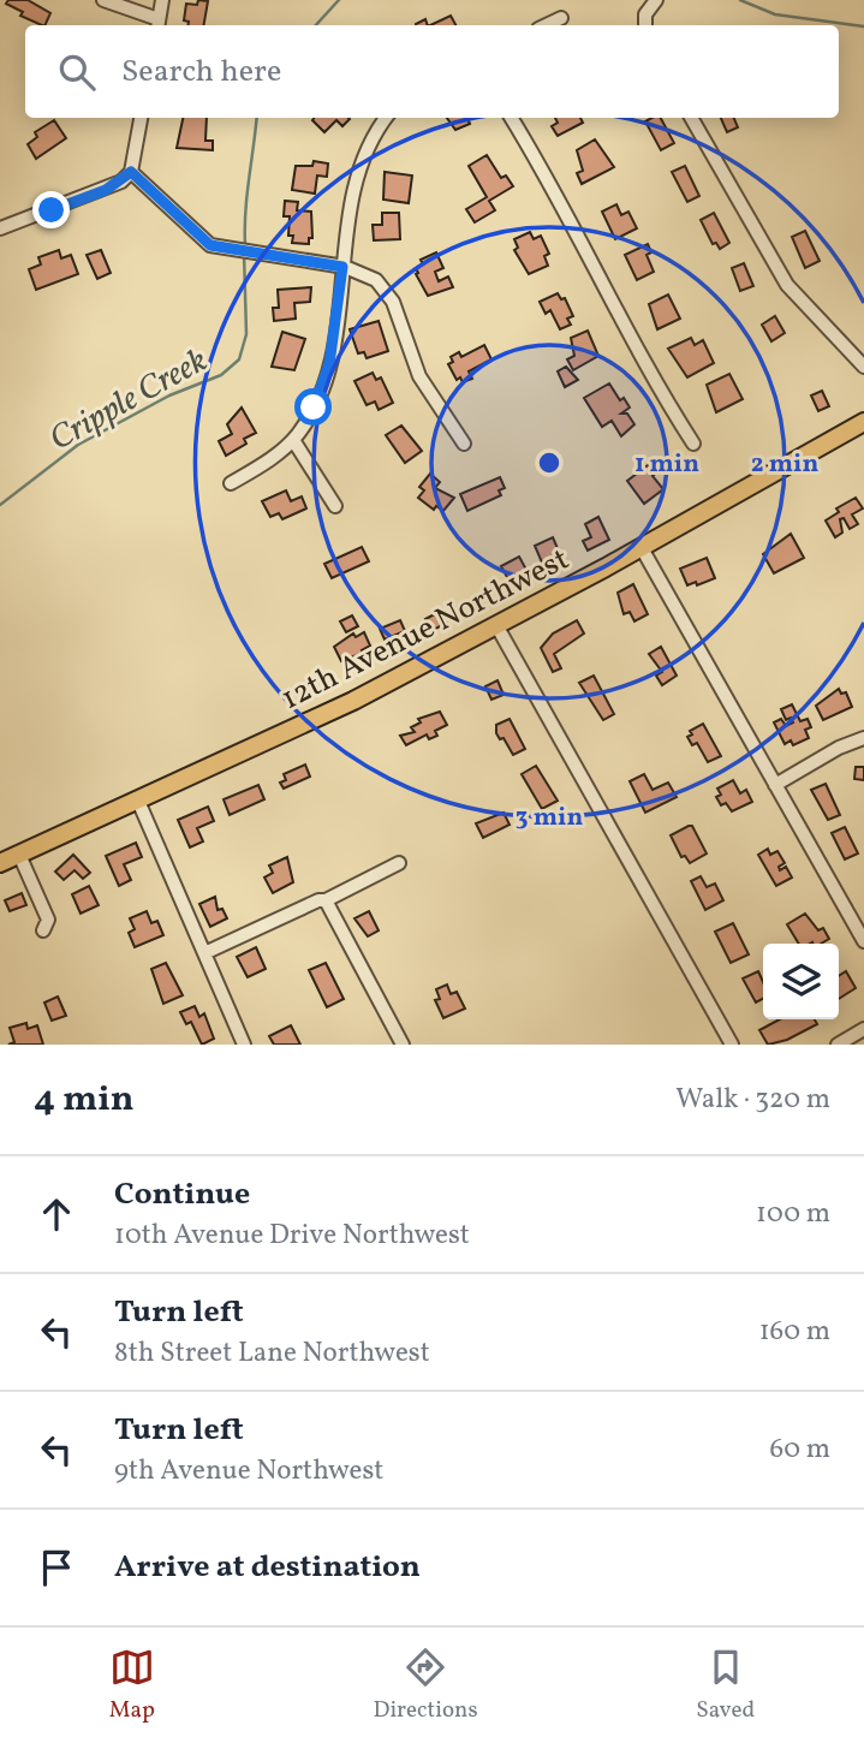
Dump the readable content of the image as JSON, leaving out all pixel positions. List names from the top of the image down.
{
  "streets": {
    "main road": ["12th Avenue Northwest"]
  },
  "water": ["Cripple Creek"],
  "page": {
    "search": "Search here",
    "heading": ["4 min", "Walk · 320 m"],
    "list": [
      ["Continue", "10th Avenue Drive Northwest", "100 m"],
      ["Turn left", "8th Street Lane Northwest", "160 m"],
      ["Turn left", "9th Avenue Northwest", "60 m"],
      "Arrive at destination"
    ],
    "nav": ["Map", "Directions", "Saved"]
  },
  "rings": ["1 min", "2 min", "3 min"]
}
